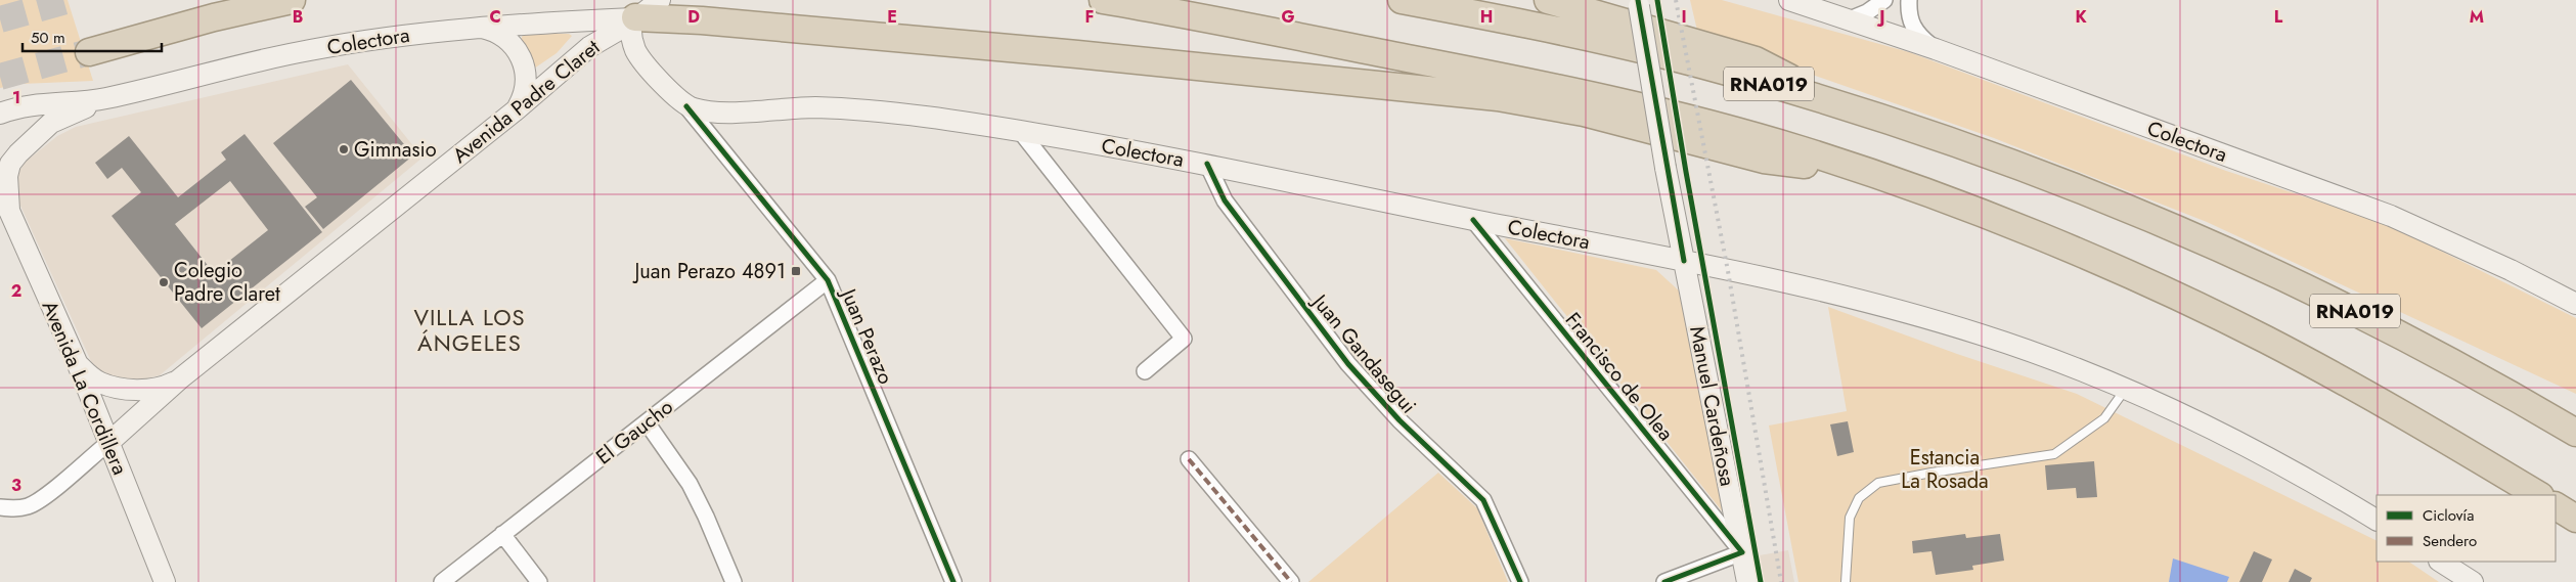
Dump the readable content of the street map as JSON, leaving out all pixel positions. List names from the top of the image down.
{
  "streets": {
    "highway": ["RNA019"],
    "main road": [
      "Colectora",
      "Avenida Padre Claret",
      "Juan Perazo",
      "Avenida La Cordillera",
      "Manuel Cardeñosa"
    ],
    "street": ["Juan Gandasegui", "Francisco de Olea", "El Gaucho"]
  },
  "crossings": [
    ["Colectora", "Avenida Padre Claret"],
    ["Colectora", "Juan Perazo"],
    ["Colectora", "Juan Gandasegui"],
    ["Colectora", "Francisco de Olea"],
    ["Colectora", "Manuel Cardeñosa"],
    ["Avenida Padre Claret", "Juan Perazo"],
    ["Avenida Padre Claret", "Avenida La Cordillera"],
    ["Juan Perazo", "El Gaucho"],
    ["Francisco de Olea", "Manuel Cardeñosa"]
  ],
  "districts": ["VILLA LOS ÁNGELES"],
  "parks": ["Estancia La Rosada"],
  "places": {
    "other": ["Gimnasio", "Colegio Padre Claret"],
    "transit": ["Juan Perazo 4891"]
  },
  "legend": ["Ciclovía", "Sendero"],
  "scale_bar": "50 m",
  "grid": {
    "columns": [
      "B",
      "C",
      "D",
      "E",
      "F",
      "G",
      "H",
      "I",
      "J",
      "K",
      "L",
      "M"
    ],
    "rows": ["1", "2", "3"]
  }
}
